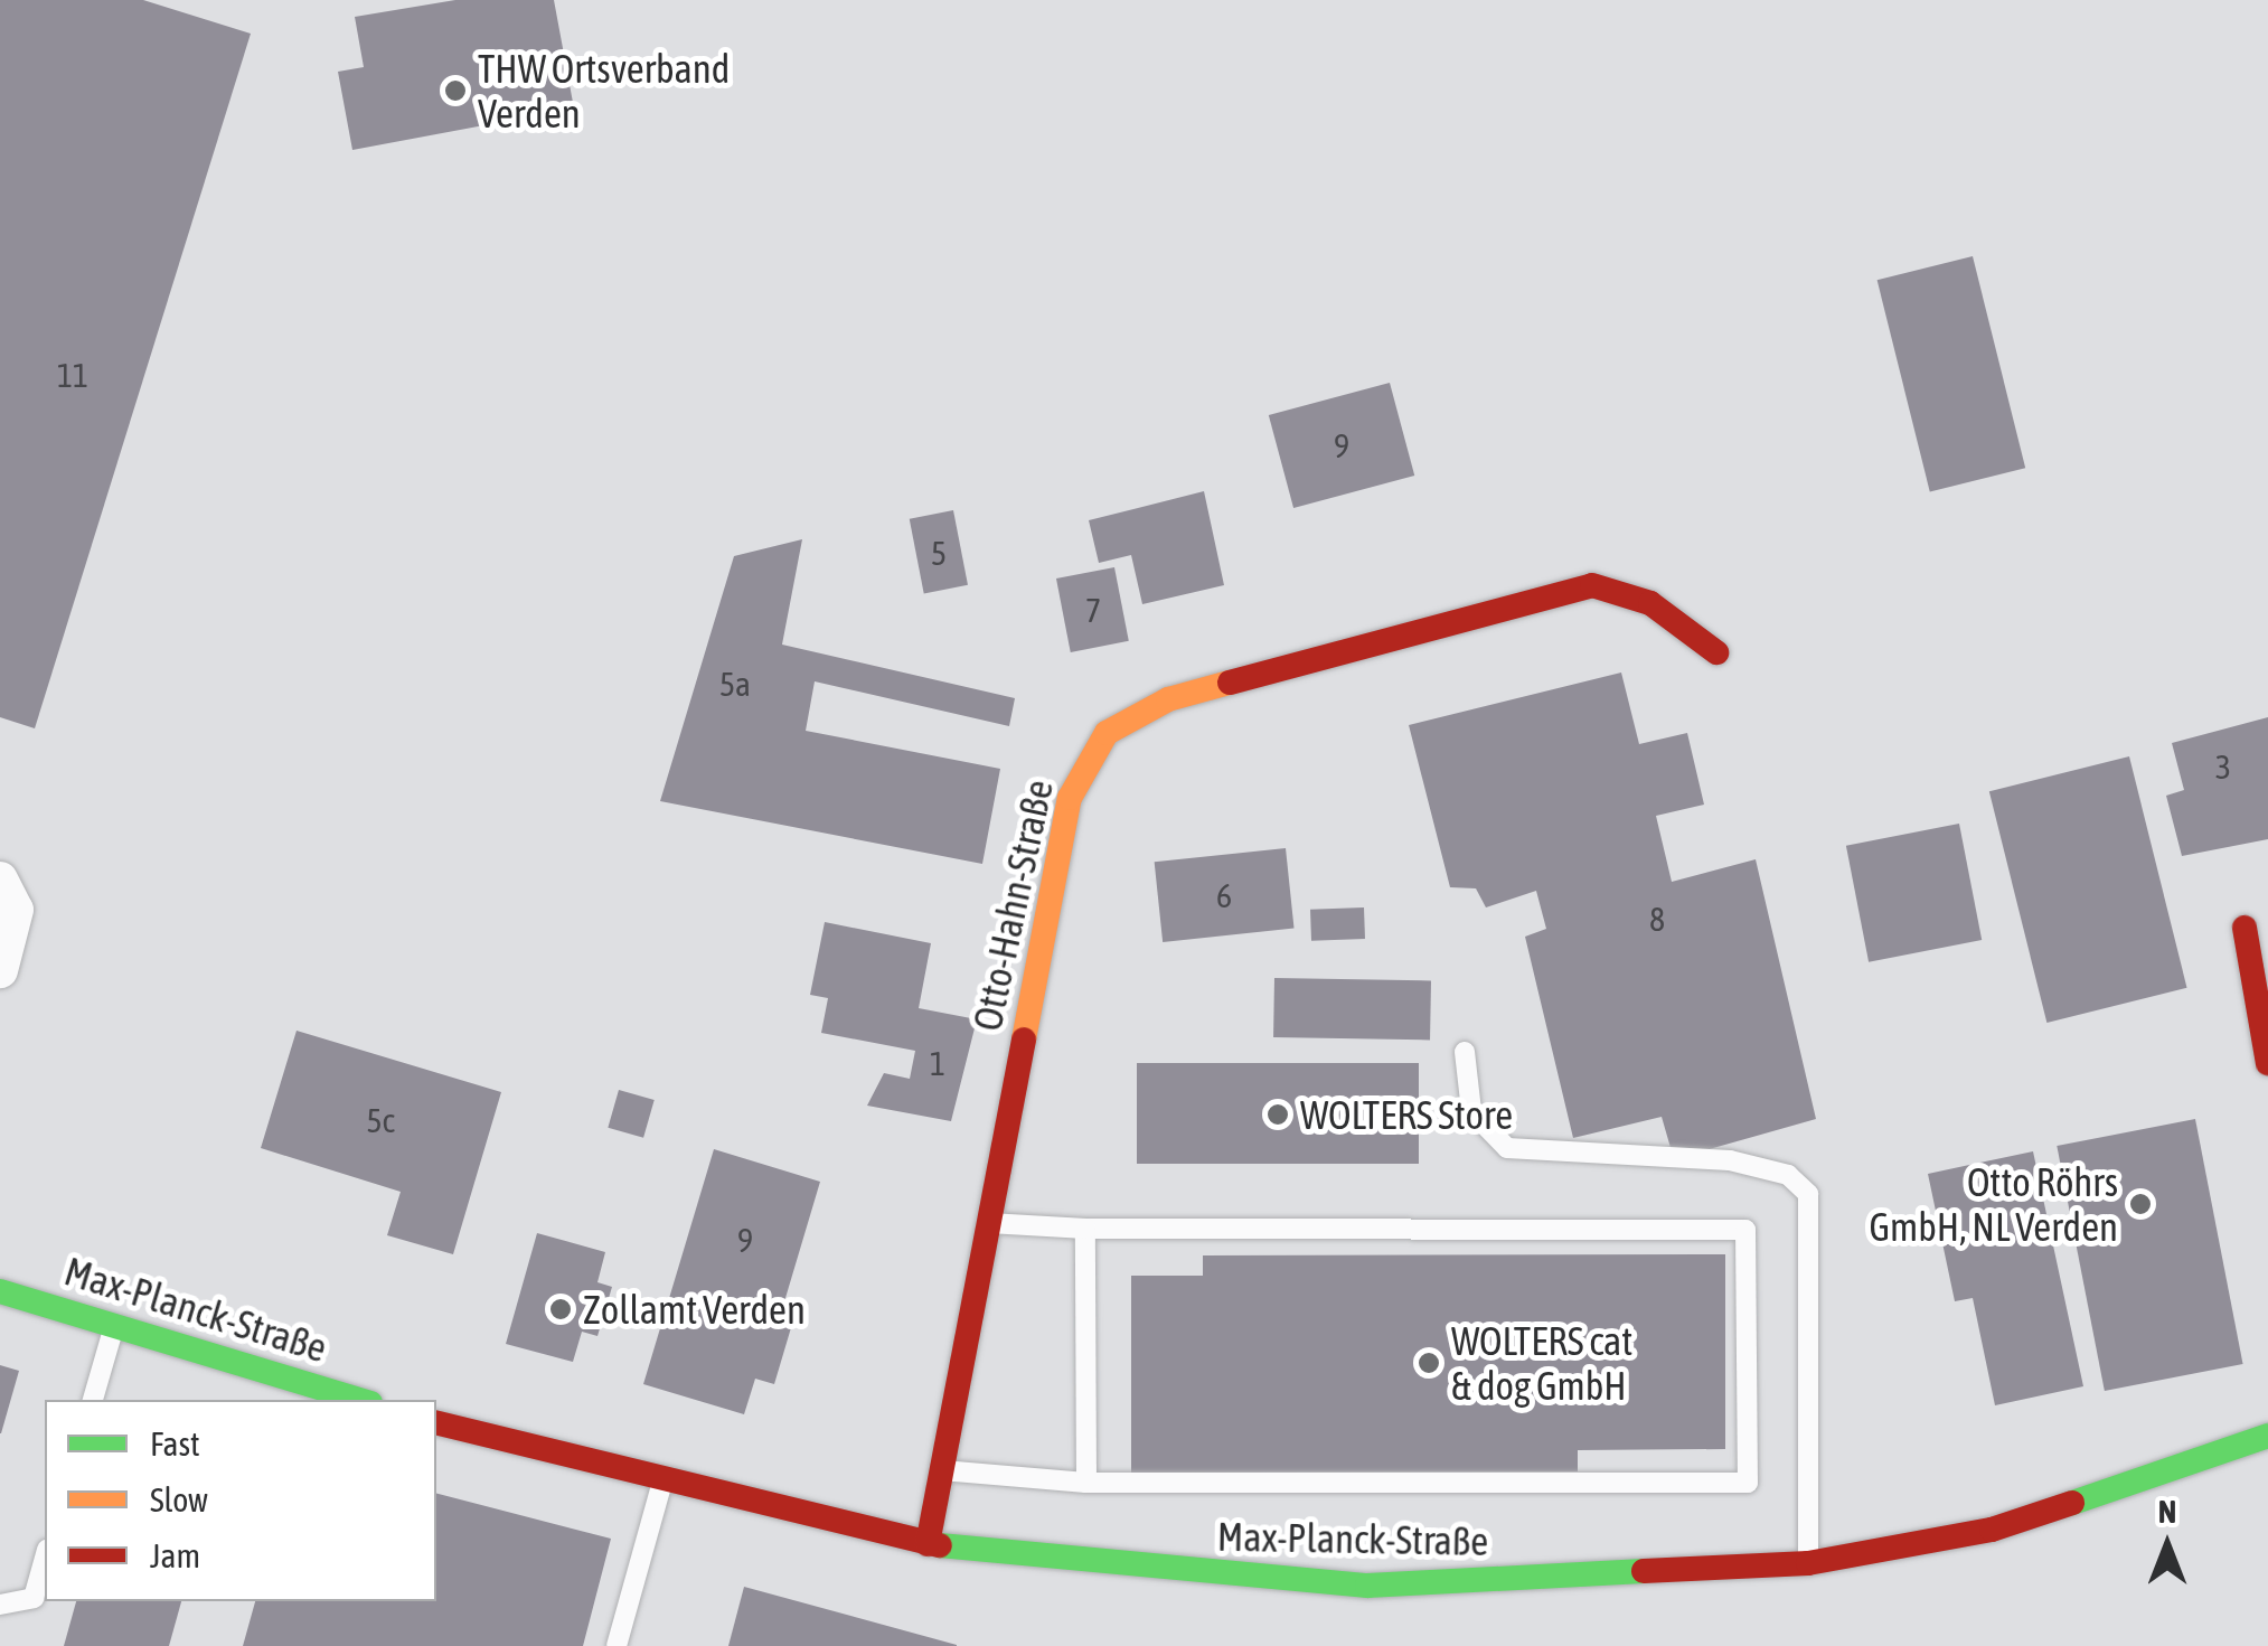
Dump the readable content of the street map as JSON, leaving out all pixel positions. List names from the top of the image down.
{
  "streets": {
    "street": ["Otto-Hahn-Straße", "Max-Planck-Straße"]
  },
  "crossings": [
    ["Otto-Hahn-Straße", "Max-Planck-Straße"]
  ],
  "places": [
    "THW Ortsverband Verden",
    "WOLTERS Store",
    "Otto Röhrs GmbH, NL Verden",
    "Zollamt Verden",
    "WOLTERS cat & dog GmbH"
  ],
  "house_numbers": [
    "11",
    "9",
    "5",
    "7",
    "5a",
    "3",
    "6",
    "8",
    "1",
    "5c",
    "9"
  ],
  "legend": ["Fast", "Slow", "Jam"],
  "north": "top"
}
